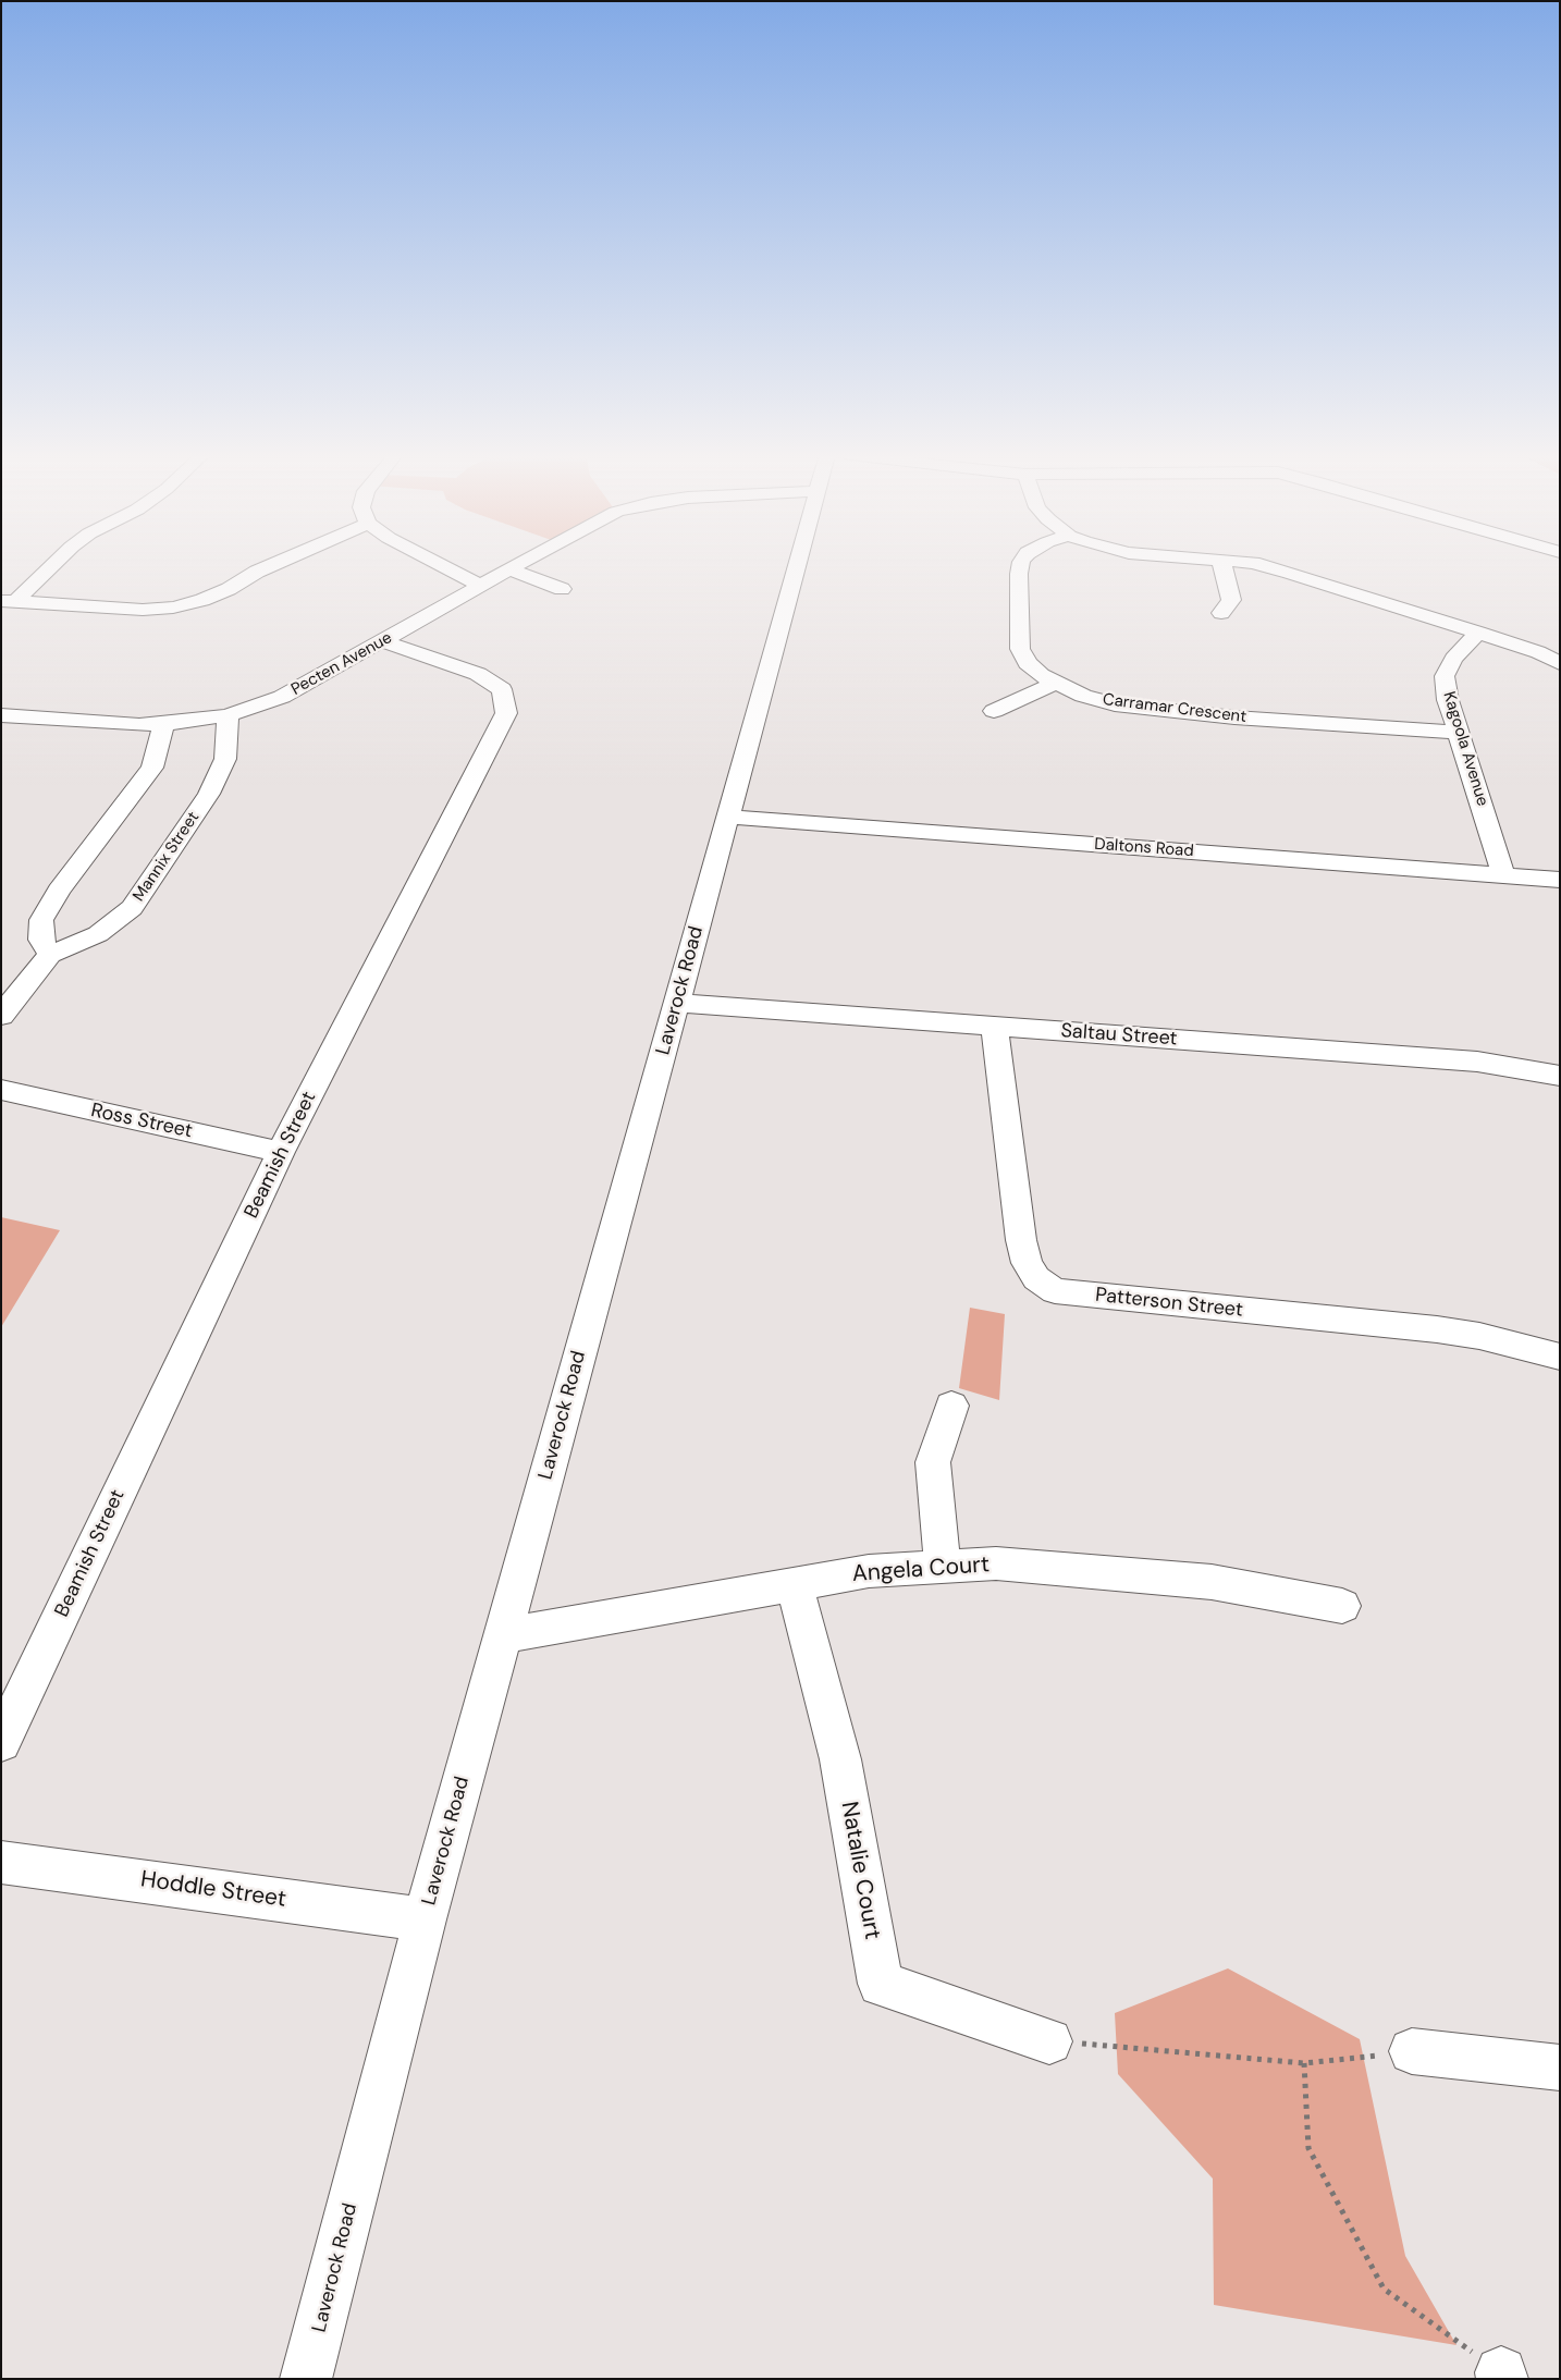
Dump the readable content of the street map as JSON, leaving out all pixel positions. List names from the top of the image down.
{
  "streets": {
    "street": [
      "Pecten Avenue",
      "Carramar Crescent",
      "Kagoola Avenue",
      "Daltons Road",
      "Mannix Street",
      "Laverock Road",
      "Saltau Street",
      "Ross Street",
      "Beamish Street",
      "Patterson Street",
      "Angela Court",
      "Natalie Court",
      "Hoddle Street"
    ]
  },
  "crossings": [
    ["Pecten Avenue", "Mannix Street"],
    ["Pecten Avenue", "Beamish Street"],
    ["Carramar Crescent", "Kagoola Avenue"],
    ["Kagoola Avenue", "Daltons Road"],
    ["Daltons Road", "Laverock Road"],
    ["Laverock Road", "Saltau Street"],
    ["Laverock Road", "Angela Court"],
    ["Laverock Road", "Hoddle Street"],
    ["Saltau Street", "Patterson Street"],
    ["Ross Street", "Beamish Street"],
    ["Angela Court", "Natalie Court"]
  ]
}
